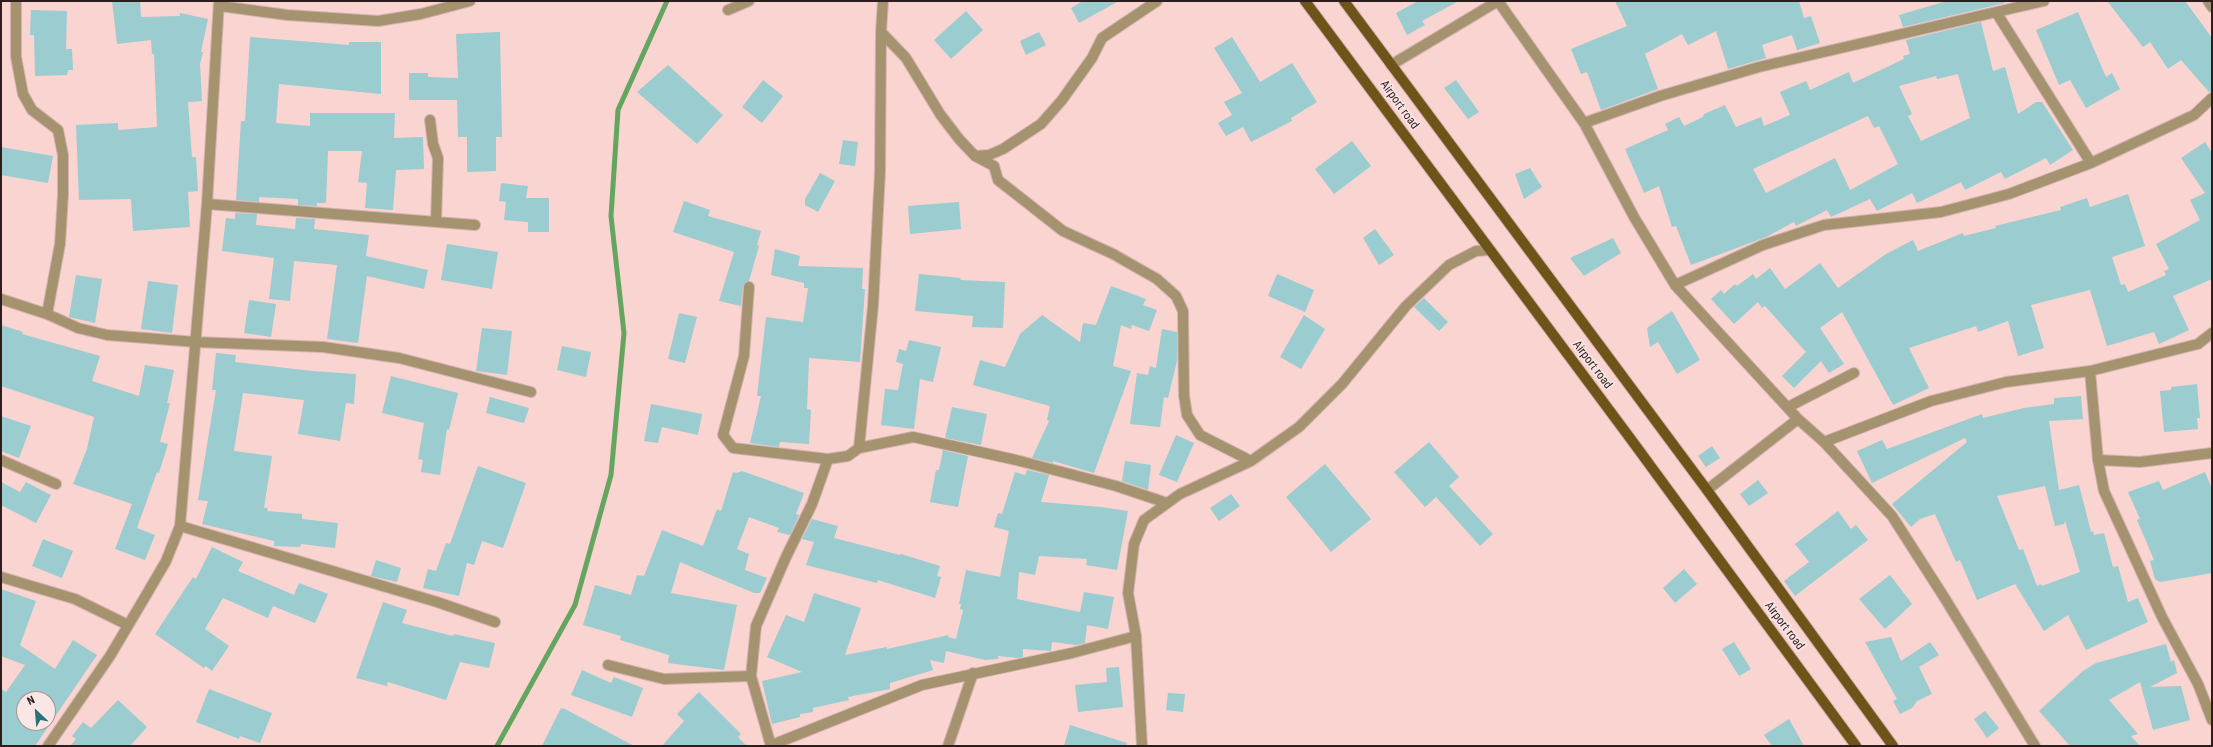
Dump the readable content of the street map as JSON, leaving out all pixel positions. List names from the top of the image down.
{
  "streets": {
    "main road": ["Airport road"]
  },
  "north": "top left"
}
